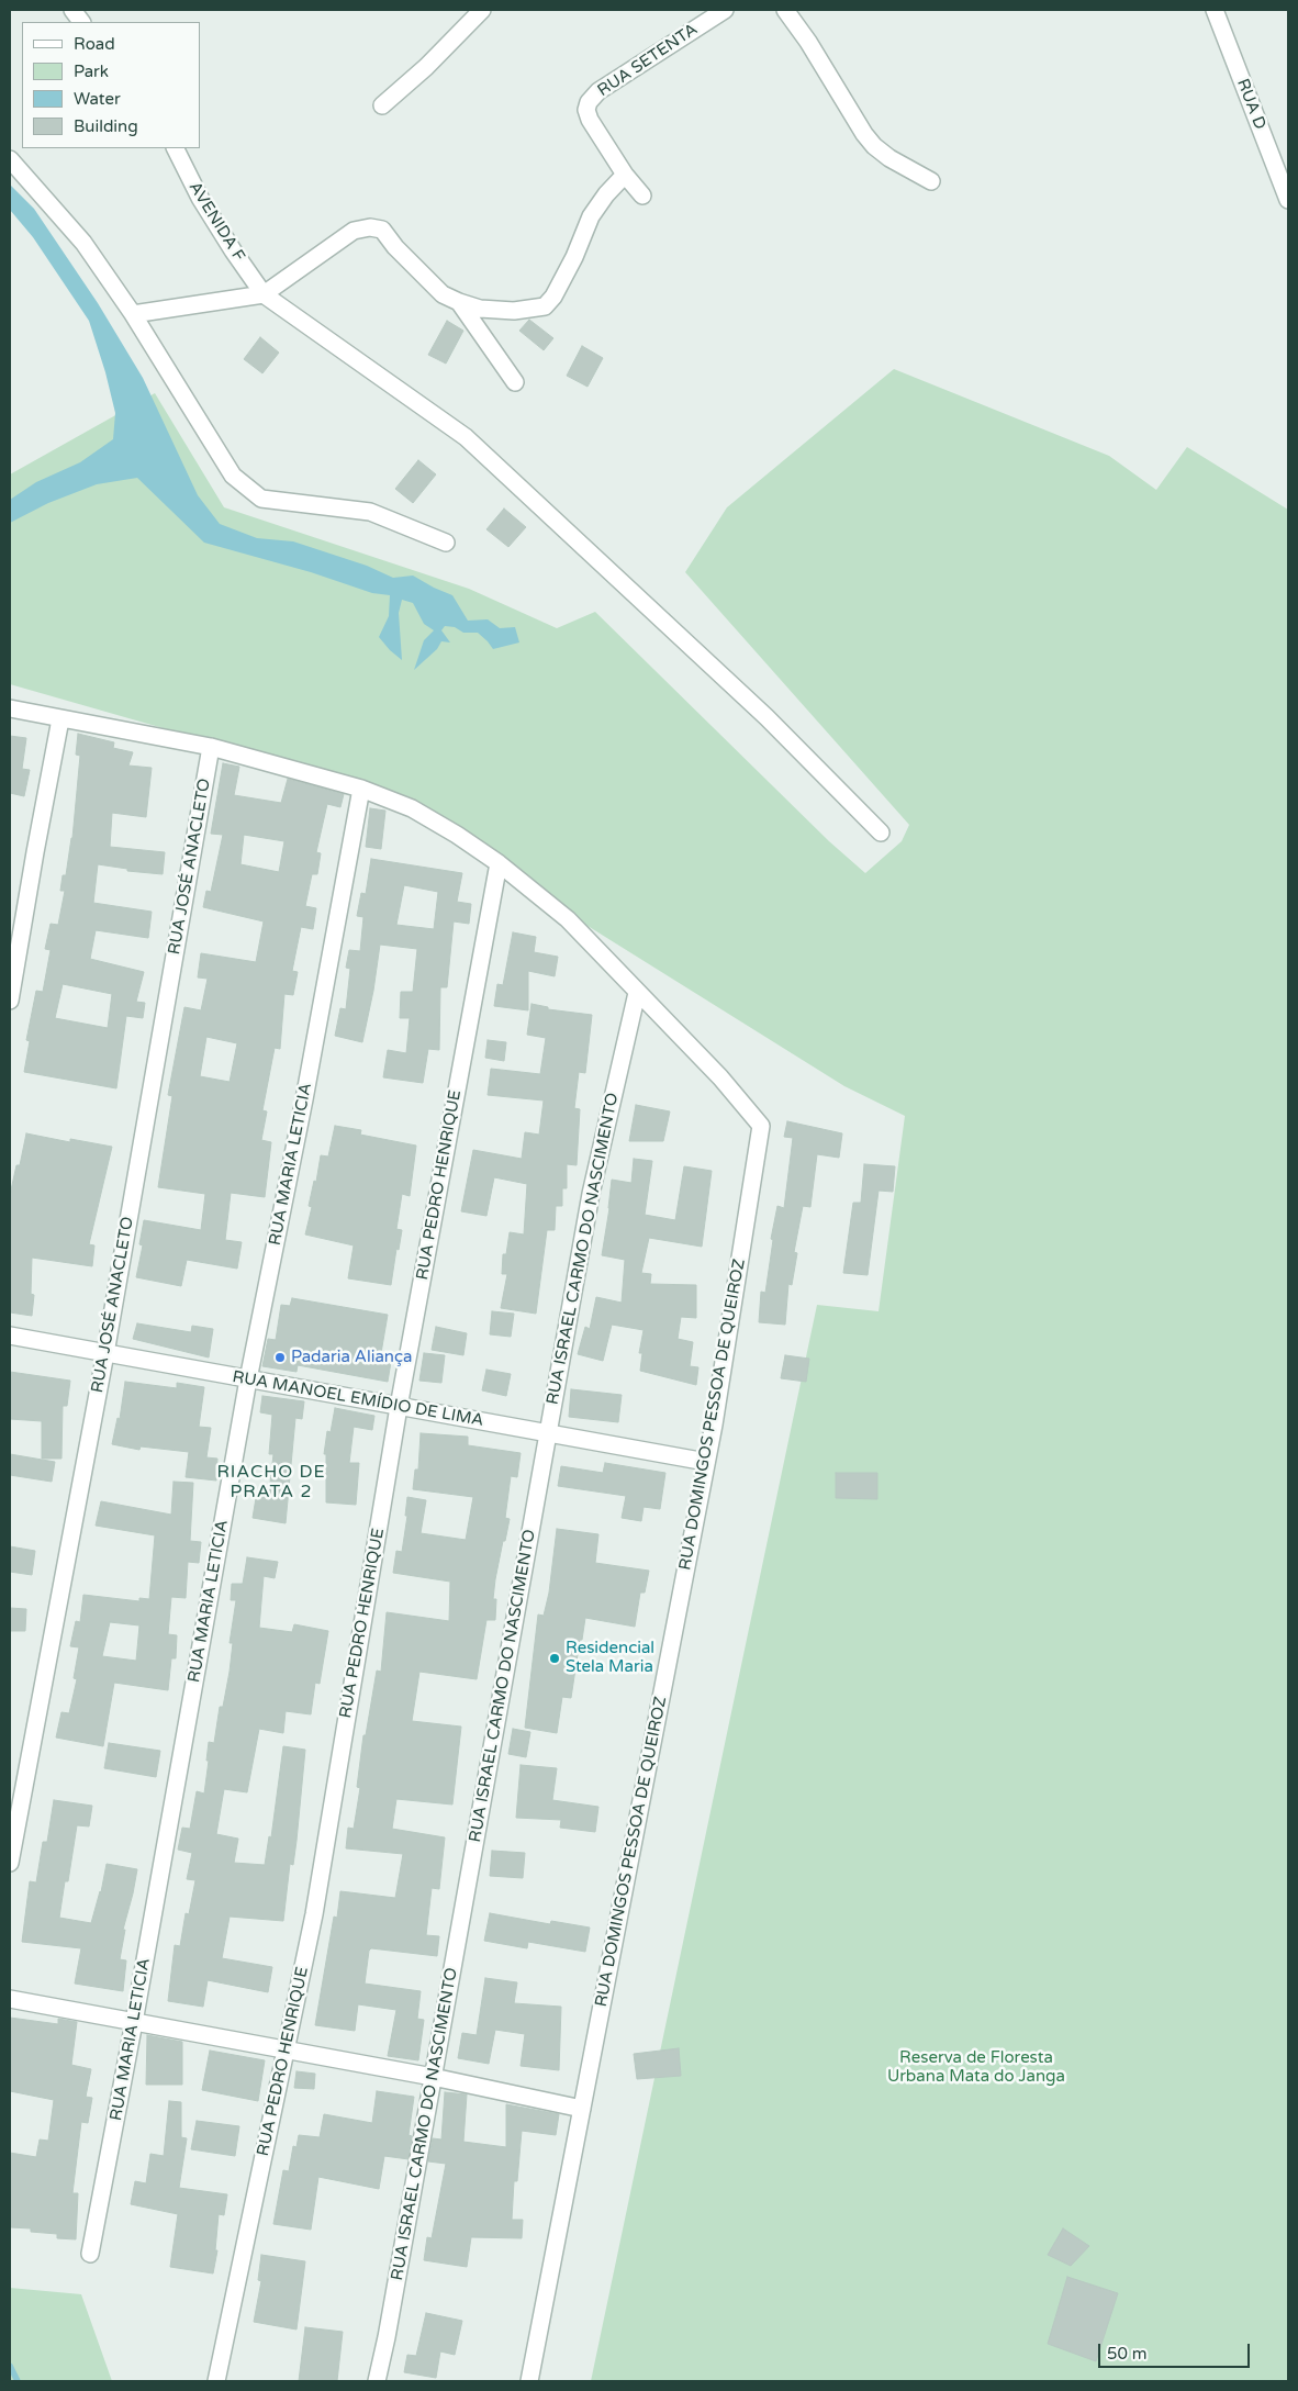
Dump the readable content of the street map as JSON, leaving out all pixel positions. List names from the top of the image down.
{
  "streets": {
    "street": [
      "RUA SETENTA",
      "RUA D",
      "AVENIDA F",
      "RUA JOSÉ ANACLETO",
      "RUA MARIA LETICIA",
      "RUA PEDRO HENRIQUE",
      "RUA ISRAEL CARMO DO NASCIMENTO",
      "RUA MANOEL EMÍDIO DE LIMA",
      "RUA DOMINGOS PESSOA DE QUEIROZ"
    ]
  },
  "crossings": [
    ["RUA JOSÉ ANACLETO", "RUA MANOEL EMÍDIO DE LIMA"],
    ["RUA MARIA LETICIA", "RUA MANOEL EMÍDIO DE LIMA"],
    ["RUA PEDRO HENRIQUE", "RUA MANOEL EMÍDIO DE LIMA"],
    ["RUA ISRAEL CARMO DO NASCIMENTO", "RUA MANOEL EMÍDIO DE LIMA"],
    ["RUA ISRAEL CARMO DO NASCIMENTO", "RUA DOMINGOS PESSOA DE QUEIROZ"],
    ["RUA MANOEL EMÍDIO DE LIMA", "RUA DOMINGOS PESSOA DE QUEIROZ"]
  ],
  "districts": ["RIACHO DE PRATA 2"],
  "parks": ["Reserva de Floresta Urbana Mata do Janga"],
  "places": ["Padaria Aliança", "Residencial Stela Maria"],
  "legend": [
    "Road",
    "Park",
    "Water",
    "Building"
  ],
  "scale_bar": "50 m"
}
